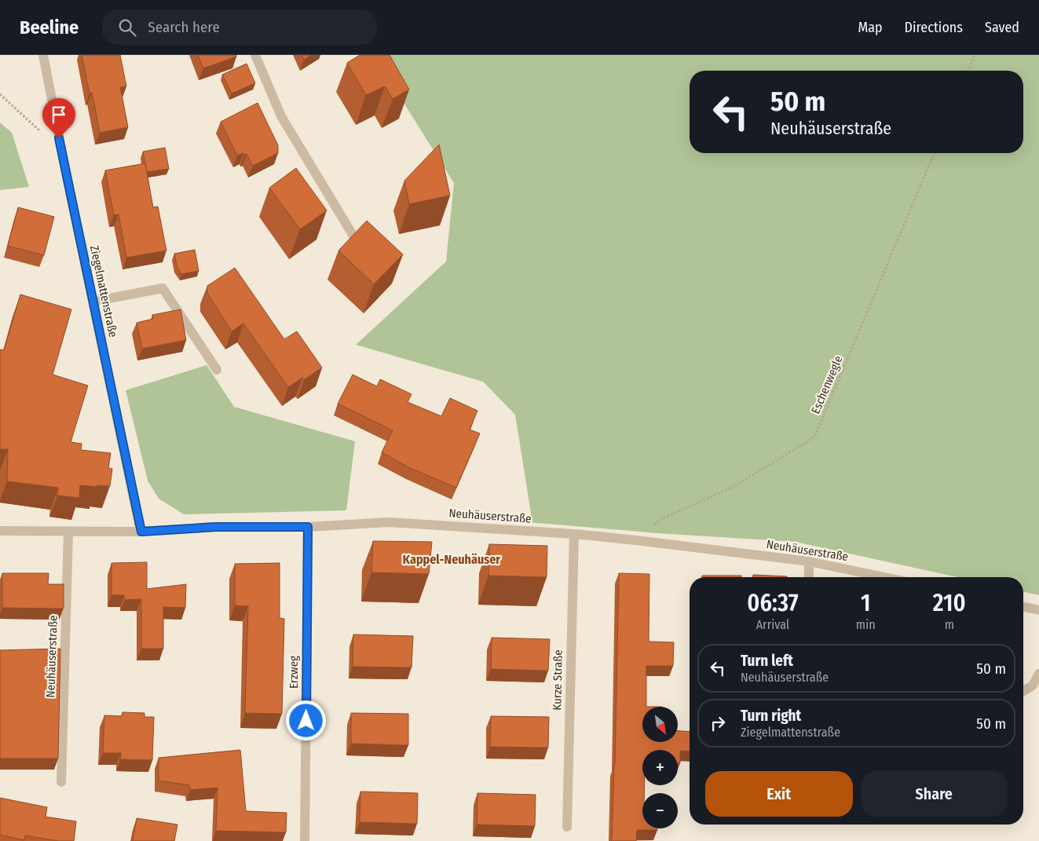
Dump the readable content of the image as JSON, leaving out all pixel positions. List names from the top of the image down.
{
  "streets": {
    "street": [
      "Ziegelmattenstraße",
      "Neuhäuserstraße",
      "Erzweg",
      "Kurze Straße"
    ],
    "path": ["Eschenwegle"]
  },
  "crossings": [
    ["Ziegelmattenstraße", "Neuhäuserstraße"],
    ["Eschenwegle", "Neuhäuserstraße"],
    ["Neuhäuserstraße", "Erzweg"],
    ["Neuhäuserstraße", "Kurze Straße"]
  ],
  "districts": ["Kappel-Neuhäuser"],
  "north": "bottom right",
  "page": {
    "header": "Beeline",
    "search": "Search here",
    "nav": ["Map", "Directions", "Saved"],
    "turn": ["50 m", "Neuhäuserstraße"],
    "eta": [
      "06:37",
      "Arrival",
      "1",
      "min",
      "210",
      "m"
    ],
    "list": [
      {
        "name": "Turn left",
        "note": "Neuhäuserstraße",
        "value": "50 m"
      },
      {
        "name": "Turn right",
        "note": "Ziegelmattenstraße",
        "value": "50 m"
      }
    ],
    "map_buttons": ["+", "−"],
    "buttons": ["Exit", "Share"]
  }
}
